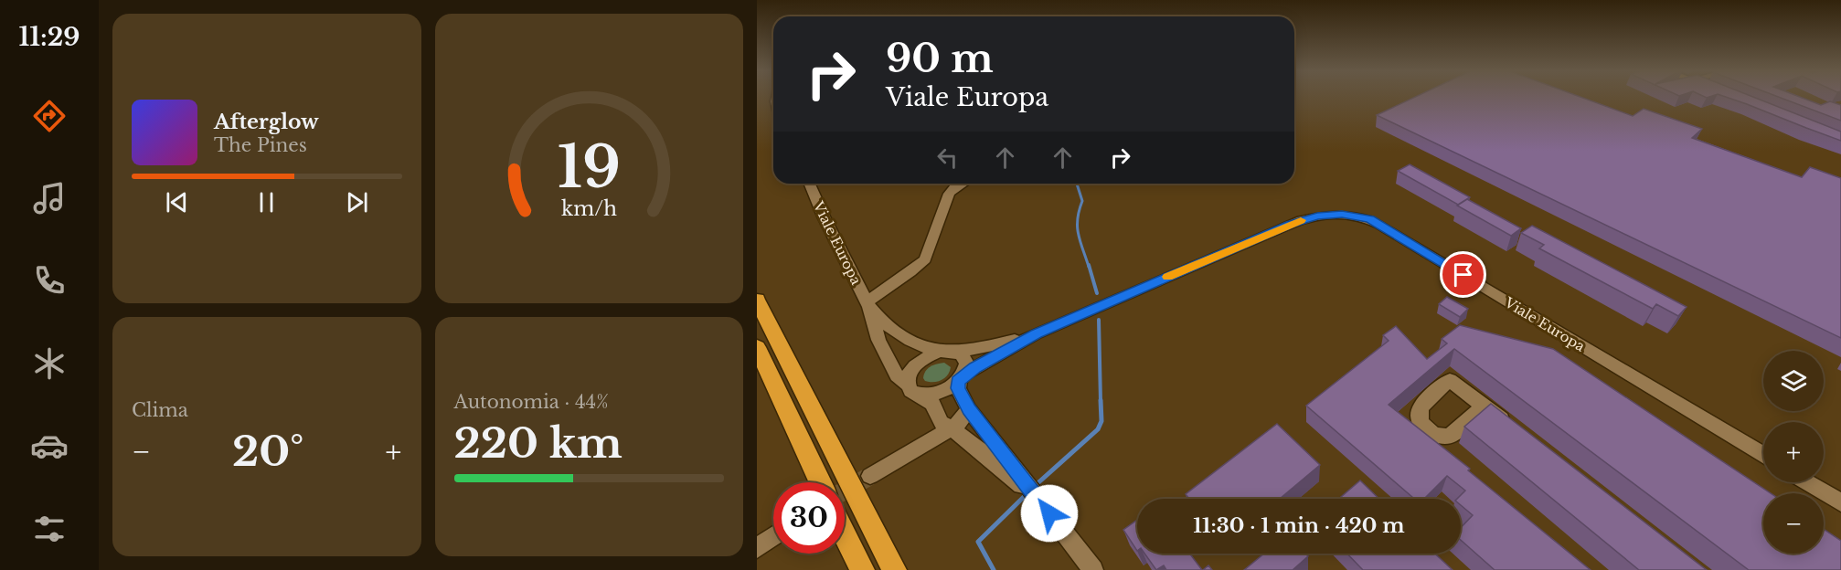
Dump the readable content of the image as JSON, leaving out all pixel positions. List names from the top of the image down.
{
  "streets": {
    "street": ["Viale Europa"]
  },
  "page": {
    "tabs": "11:29",
    "turn": ["90 m", "Viale Europa"],
    "song": ["Afterglow", "The Pines"],
    "tile": [
      "Clima",
      ["Autonomia · 44%", "220 km"]
    ],
    "map_buttons": ["+", "−"],
    "heat": ["−", "20°", "+"],
    "limit": "30",
    "trip": "11:30 · 1 min · 420 m",
    "gauge": ["19", "km/h"]
  }
}
